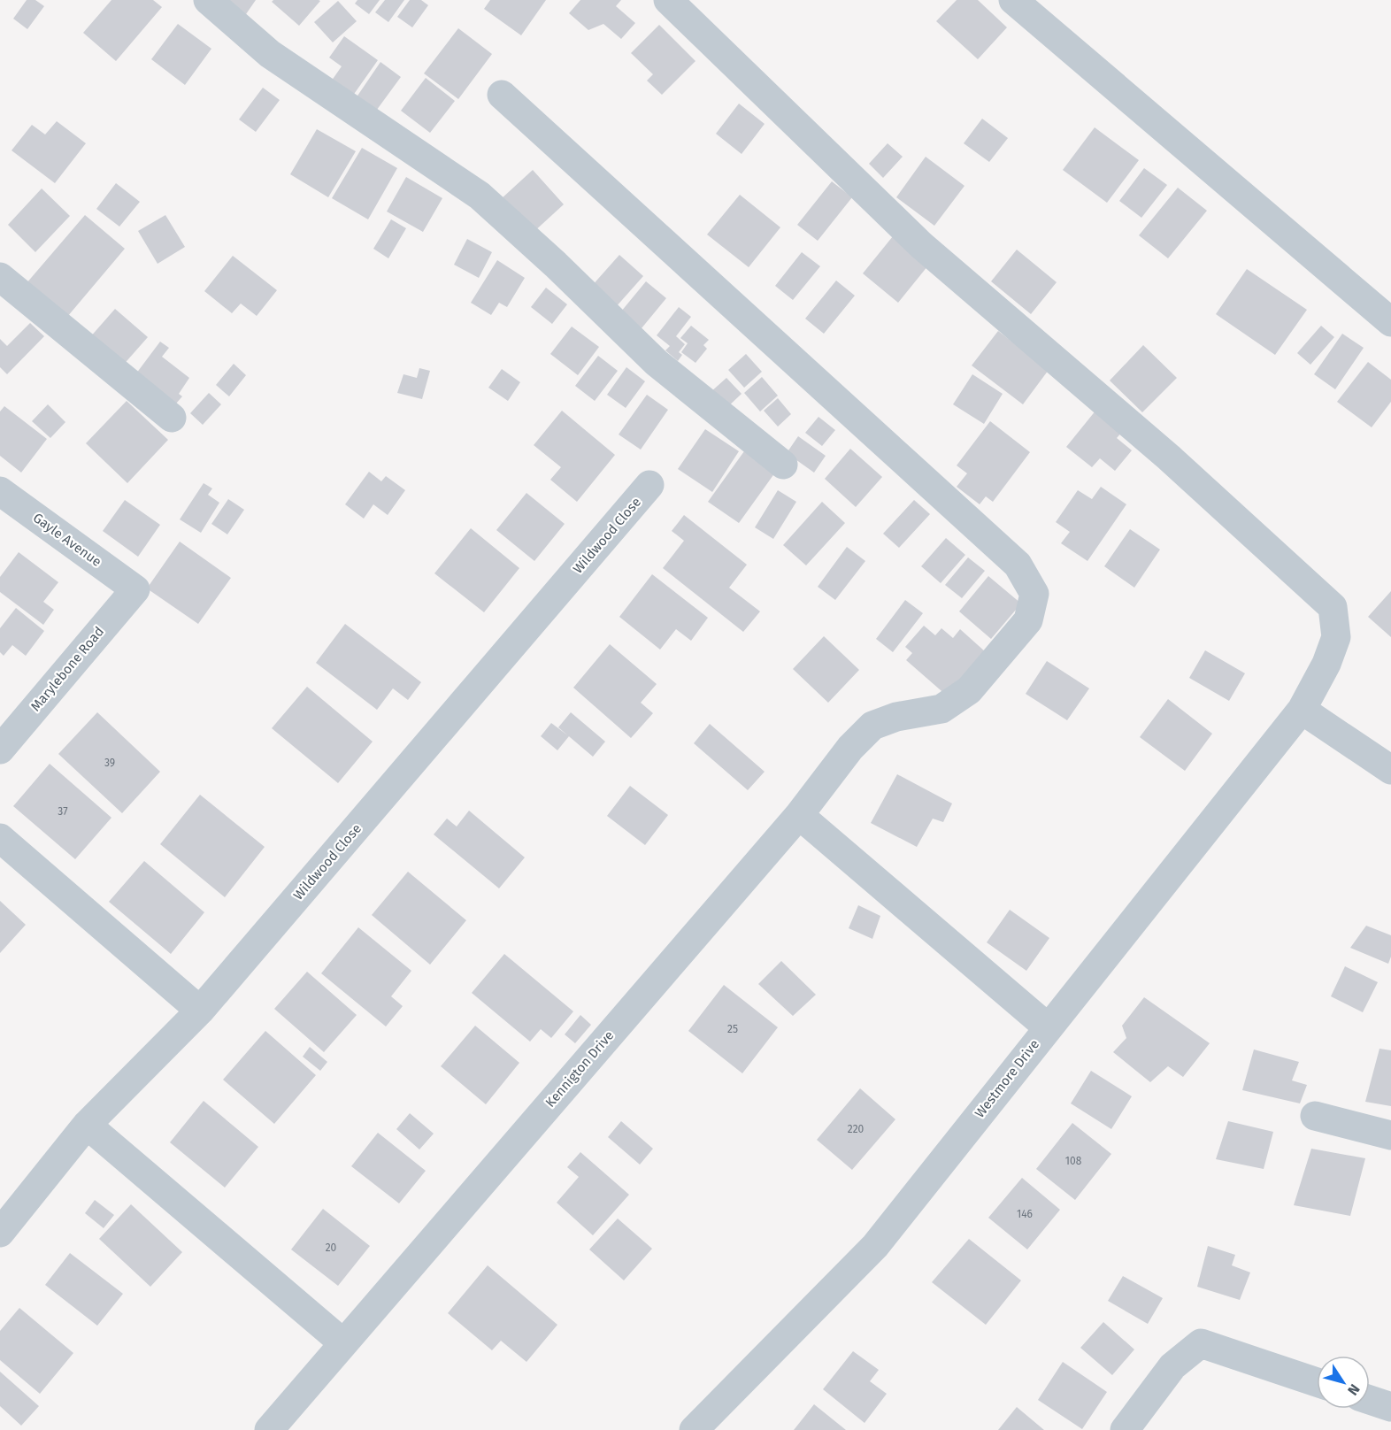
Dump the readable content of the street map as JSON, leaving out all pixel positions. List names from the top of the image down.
{
  "streets": {
    "street": [
      "Wildwood Close",
      "Gayle Avenue",
      "Marylebone Road",
      "Kennigton Drive",
      "Westmore Drive"
    ]
  },
  "crossings": [
    ["Gayle Avenue", "Marylebone Road"]
  ],
  "house_numbers": [
    "39",
    "37",
    "25",
    "220",
    "108",
    "146",
    "20"
  ],
  "north": "bottom right"
}
